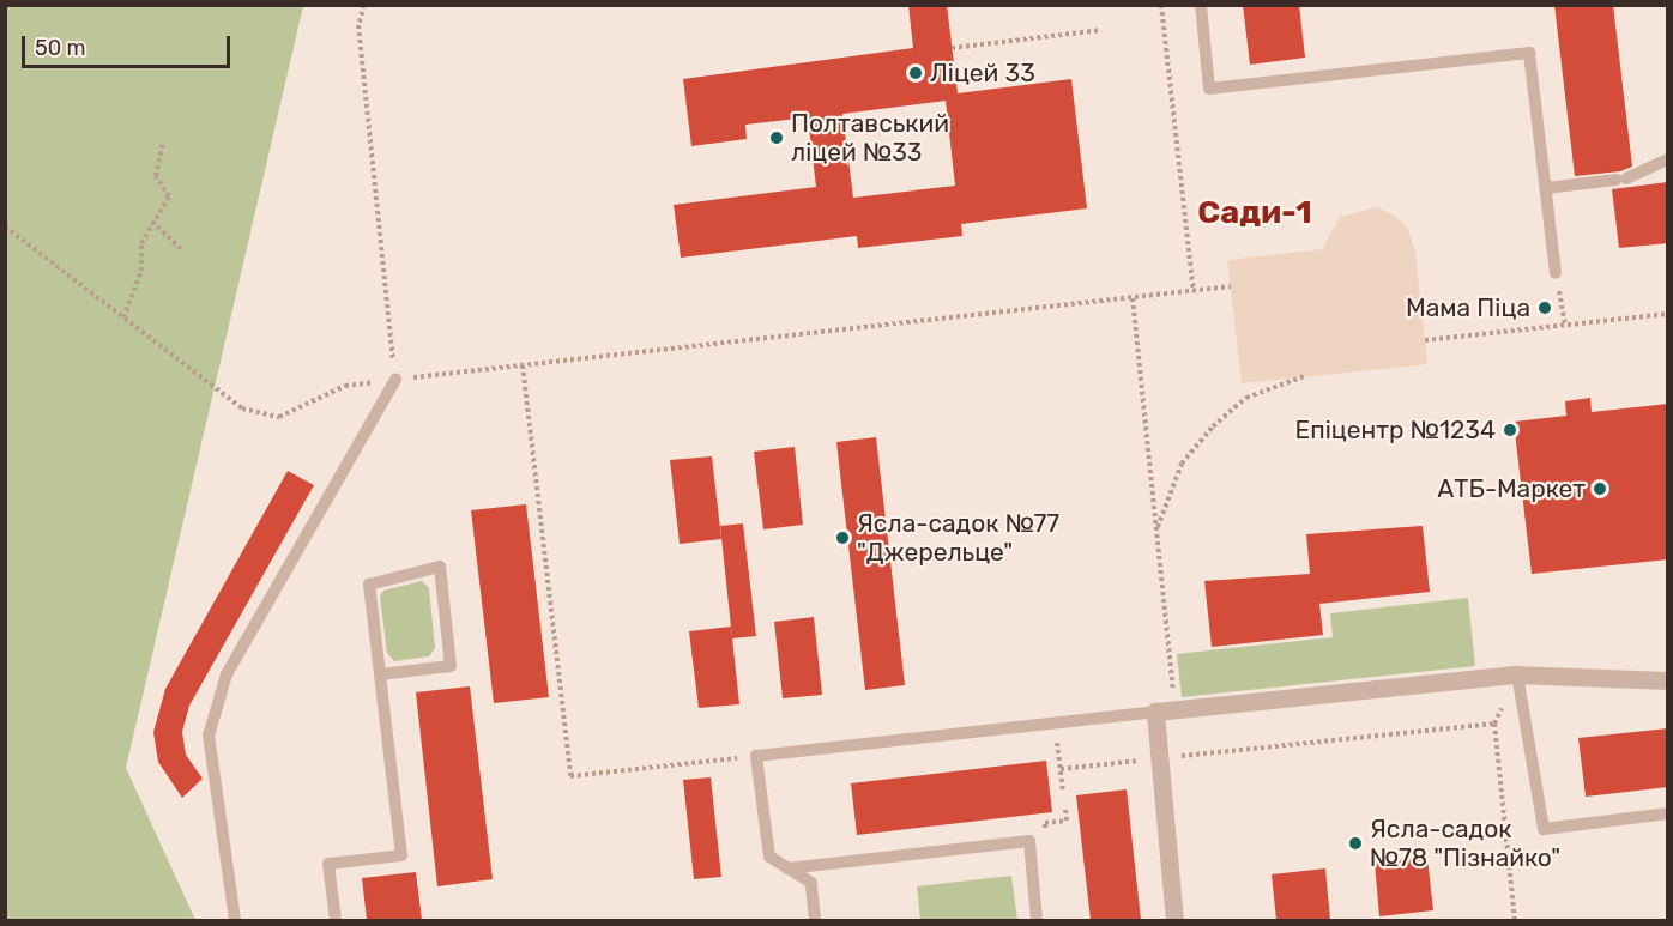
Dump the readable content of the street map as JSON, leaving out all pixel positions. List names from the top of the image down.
{
  "districts": ["Сади-1"],
  "places": [
    "Ліцей 33",
    "Полтавський ліцей №33",
    "Мама Піца",
    "Епіцентр №1234",
    "АТБ-Маркет",
    "Ясла-садок №77 \"Джерельце\"",
    "Ясла-садок №78 \"Пізнайко\""
  ],
  "scale_bar": "50 m"
}
